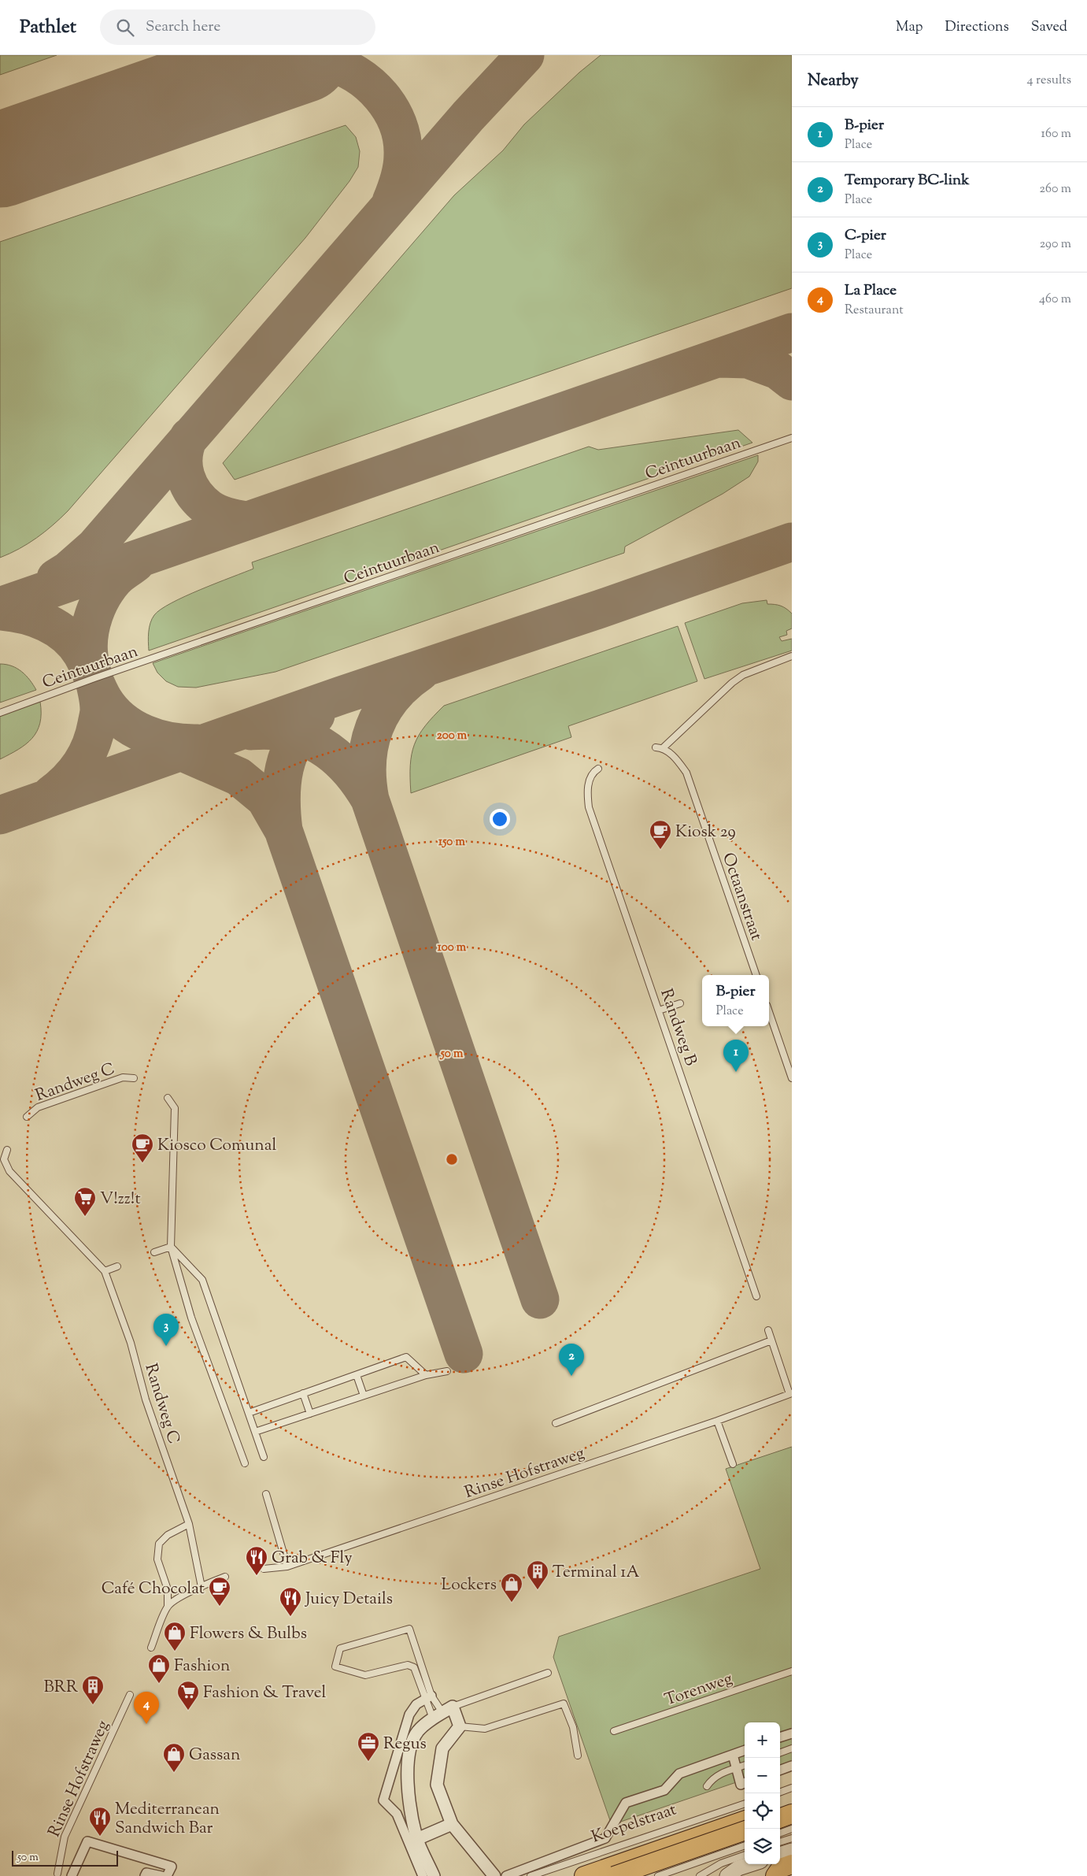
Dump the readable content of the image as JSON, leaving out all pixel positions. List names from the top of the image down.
{
  "streets": {
    "lane": [
      "Ceintuurbaan",
      "Octaanstraat",
      "Randweg B",
      "Randweg C",
      "Rinse Hofstraweg",
      "Torenweg",
      "Koepelstraat"
    ]
  },
  "places": {
    "cafe": ["Kiosk 29", "Kiosco Comunal", "Café Chocolat"],
    "supermarket": ["V!zz!t", "Fashion & Travel"],
    "restaurant": ["Grab & Fly", "Juicy Details", "Mediterranean Sandwich Bar"],
    "building": ["Terminal 1A", "BRR"],
    "shop": [
      "Lockers",
      "Flowers & Bulbs",
      "Fashion",
      "Gassan"
    ],
    "office": ["Regus"]
  },
  "scale_bar": "50 m",
  "page": {
    "header": "Pathlet",
    "search": "Search here",
    "nav": ["Map", "Directions", "Saved"],
    "heading": ["Nearby", "4 results"],
    "list": [
      {
        "mark": "1",
        "name": "B-pier",
        "note": "Place",
        "value": "160 m"
      },
      {
        "mark": "2",
        "name": "Temporary BC-link",
        "note": "Place",
        "value": "260 m"
      },
      {
        "mark": "3",
        "name": "C-pier",
        "note": "Place",
        "value": "290 m"
      },
      {
        "mark": "4",
        "name": "La Place",
        "note": "Restaurant",
        "value": "460 m"
      }
    ],
    "popup": ["B-pier", "Place"],
    "pins": [
      "1",
      "3",
      "2",
      "4"
    ],
    "map_buttons": ["+", "−"],
    "scale": "50 m"
  },
  "rings": [
    "200 m",
    "150 m",
    "100 m",
    "50 m"
  ]
}
